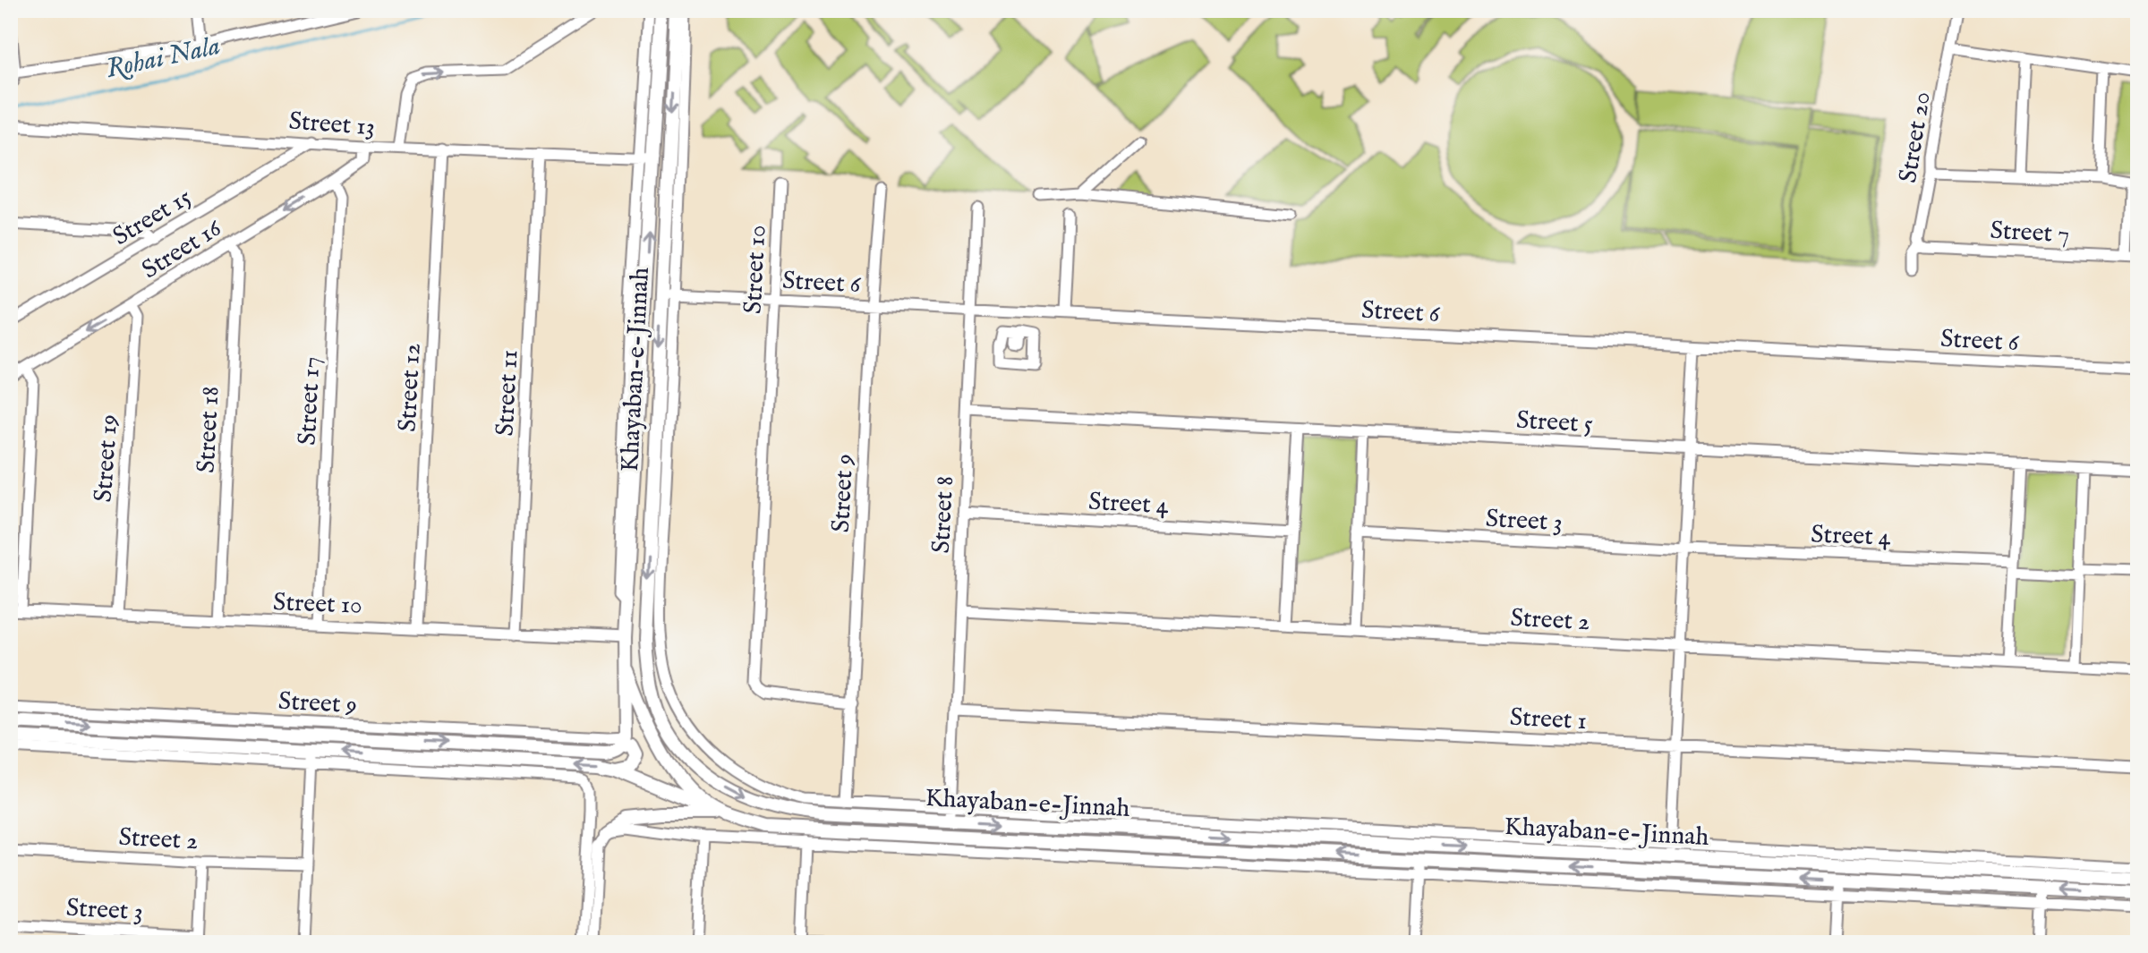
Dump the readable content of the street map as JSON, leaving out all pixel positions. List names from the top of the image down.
{
  "streets": {
    "main road": ["Khayaban-e-Jinnah"],
    "street": [
      "Street 13",
      "Street 20",
      "Street 15",
      "Street 7",
      "Street 16",
      "Street 10",
      "Street 6",
      "Street 12",
      "Street 11",
      "Street 17",
      "Street 5",
      "Street 18",
      "Street 19",
      "Street 9",
      "Street 4",
      "Street 8",
      "Street 3",
      "Street 2",
      "Street 1"
    ]
  },
  "crossings": [
    ["Street 13", "Street 15"],
    ["Street 13", "Street 16"],
    ["Street 13", "Khayaban-e-Jinnah"],
    ["Street 13", "Street 12"],
    ["Street 13", "Street 11"],
    ["Street 20", "Street 7"],
    ["Street 16", "Street 17"],
    ["Street 16", "Street 18"],
    ["Street 16", "Street 19"],
    ["Street 10", "Street 6"],
    ["Street 10", "Khayaban-e-Jinnah"],
    ["Street 10", "Street 12"],
    ["Street 10", "Street 11"],
    ["Street 10", "Street 17"],
    ["Street 10", "Street 18"],
    ["Street 10", "Street 19"],
    ["Street 10", "Street 9"],
    ["Street 6", "Khayaban-e-Jinnah"],
    ["Street 6", "Street 9"],
    ["Street 6", "Street 8"],
    ["Khayaban-e-Jinnah", "Street 9"],
    ["Khayaban-e-Jinnah", "Street 8"],
    ["Street 5", "Street 8"],
    ["Street 4", "Street 8"],
    ["Street 4", "Street 3"],
    ["Street 8", "Street 2"],
    ["Street 8", "Street 1"]
  ],
  "one_way": ["Street 16"],
  "water": ["Rohai Nala"]
}
